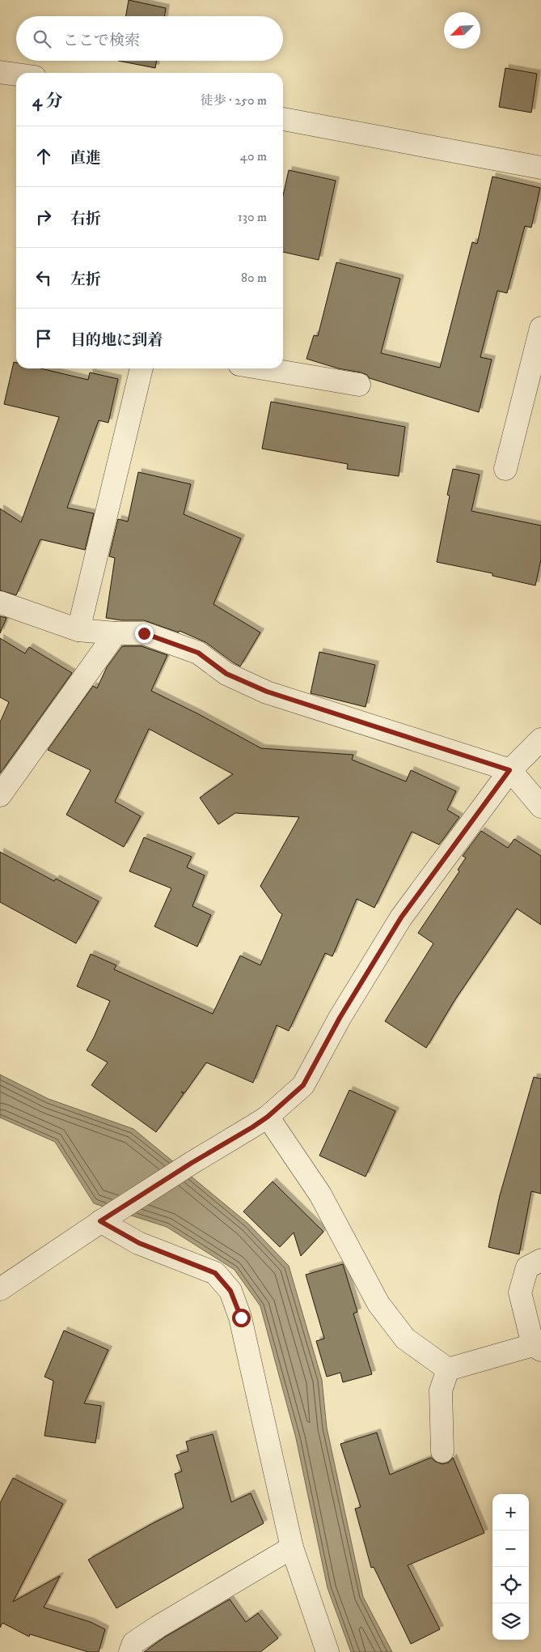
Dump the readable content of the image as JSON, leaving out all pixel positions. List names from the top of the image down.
{
  "north": "bottom left",
  "page": {
    "search": "ここで検索",
    "heading": ["4 分", "徒歩 · 250 m"],
    "list": [
      ["直進", "40 m"],
      ["右折", "130 m"],
      ["左折", "80 m"],
      "目的地に到着"
    ],
    "map_buttons": ["+", "−"]
  }
}
